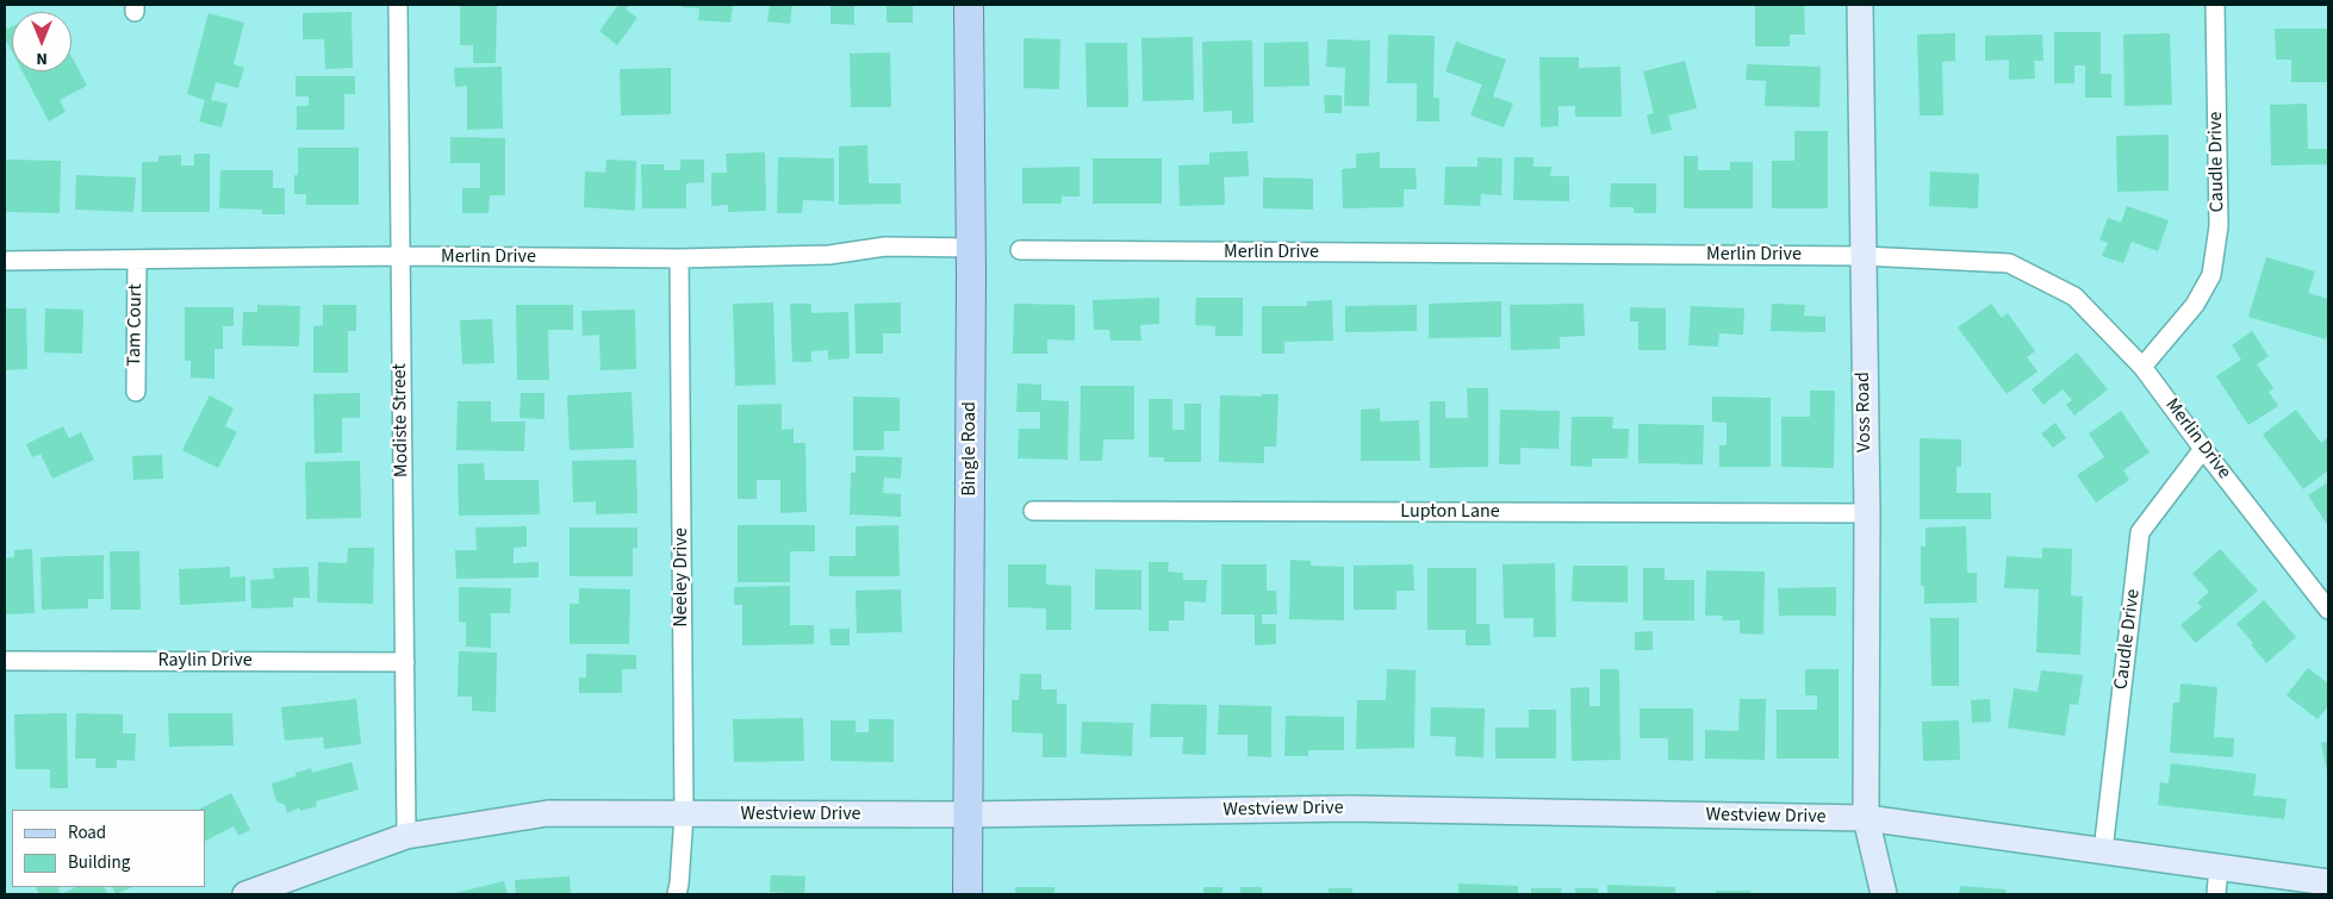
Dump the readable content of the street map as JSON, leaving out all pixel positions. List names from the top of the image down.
{
  "streets": {
    "main road": ["Voss Road", "Bingle Road", "Westview Drive"],
    "street": [
      "Caudle Drive",
      "Merlin Drive",
      "Tam Court",
      "Modiste Street",
      "Lupton Lane",
      "Neeley Drive",
      "Raylin Drive"
    ]
  },
  "crossings": [
    ["Caudle Drive", "Merlin Drive"],
    ["Caudle Drive", "Westview Drive"],
    ["Merlin Drive", "Tam Court"],
    ["Merlin Drive", "Voss Road"],
    ["Merlin Drive", "Modiste Street"],
    ["Merlin Drive", "Bingle Road"],
    ["Merlin Drive", "Neeley Drive"],
    ["Voss Road", "Lupton Lane"],
    ["Voss Road", "Westview Drive"],
    ["Modiste Street", "Raylin Drive"],
    ["Modiste Street", "Westview Drive"],
    ["Bingle Road", "Westview Drive"],
    ["Neeley Drive", "Westview Drive"]
  ],
  "legend": ["Road", "Building"],
  "north": "bottom"
}
